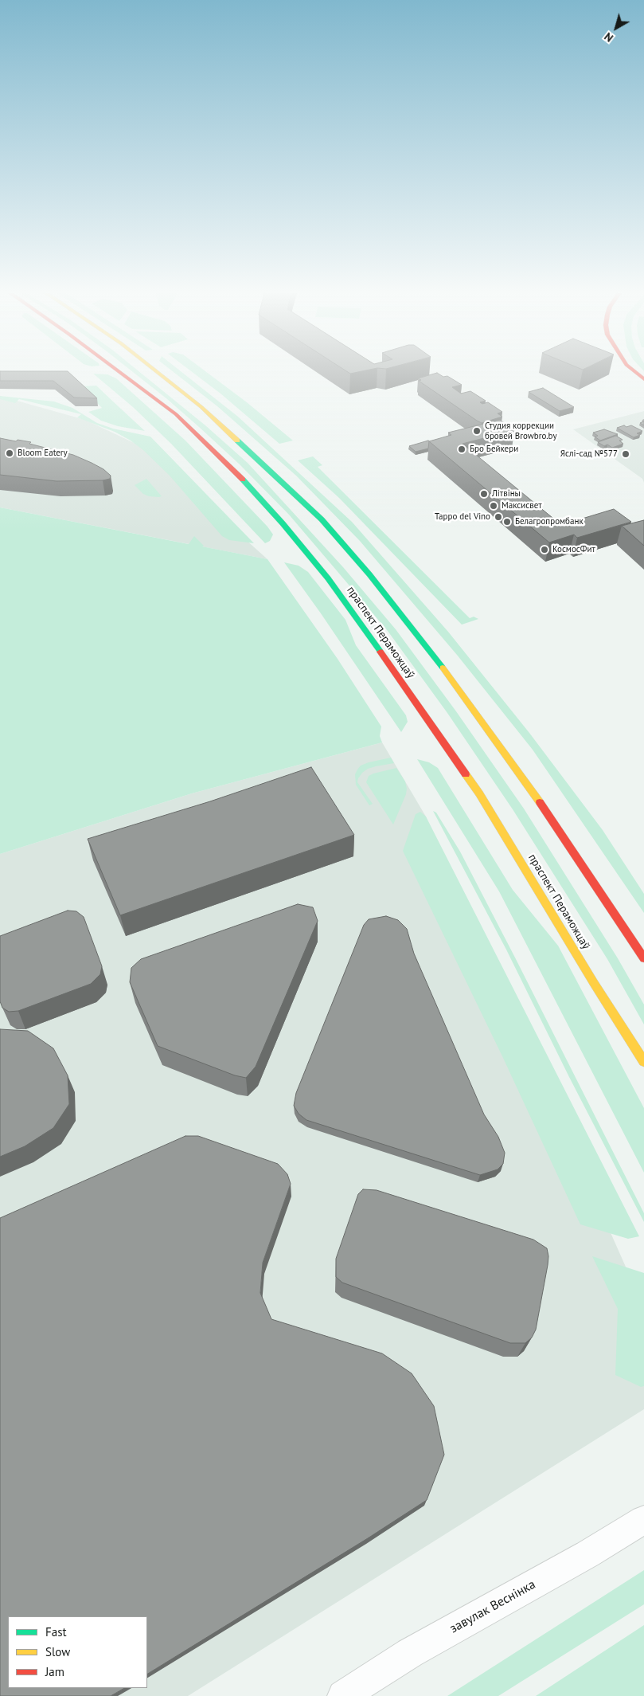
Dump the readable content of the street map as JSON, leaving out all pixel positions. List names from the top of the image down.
{
  "streets": {
    "main road": ["праспект Пераможцаў"],
    "street": ["завулак Веснінка"]
  },
  "places": [
    "Студия коррекции бровей Browbro.by",
    "Бро Бейкери",
    "Bloom Eatery",
    "Яслі-сад №577",
    "Літвіны",
    "Максисвет",
    "Tappo del Vino",
    "Белагропромбанк",
    "КосмосФит"
  ],
  "legend": ["Fast", "Slow", "Jam"],
  "north": "bottom left"
}
